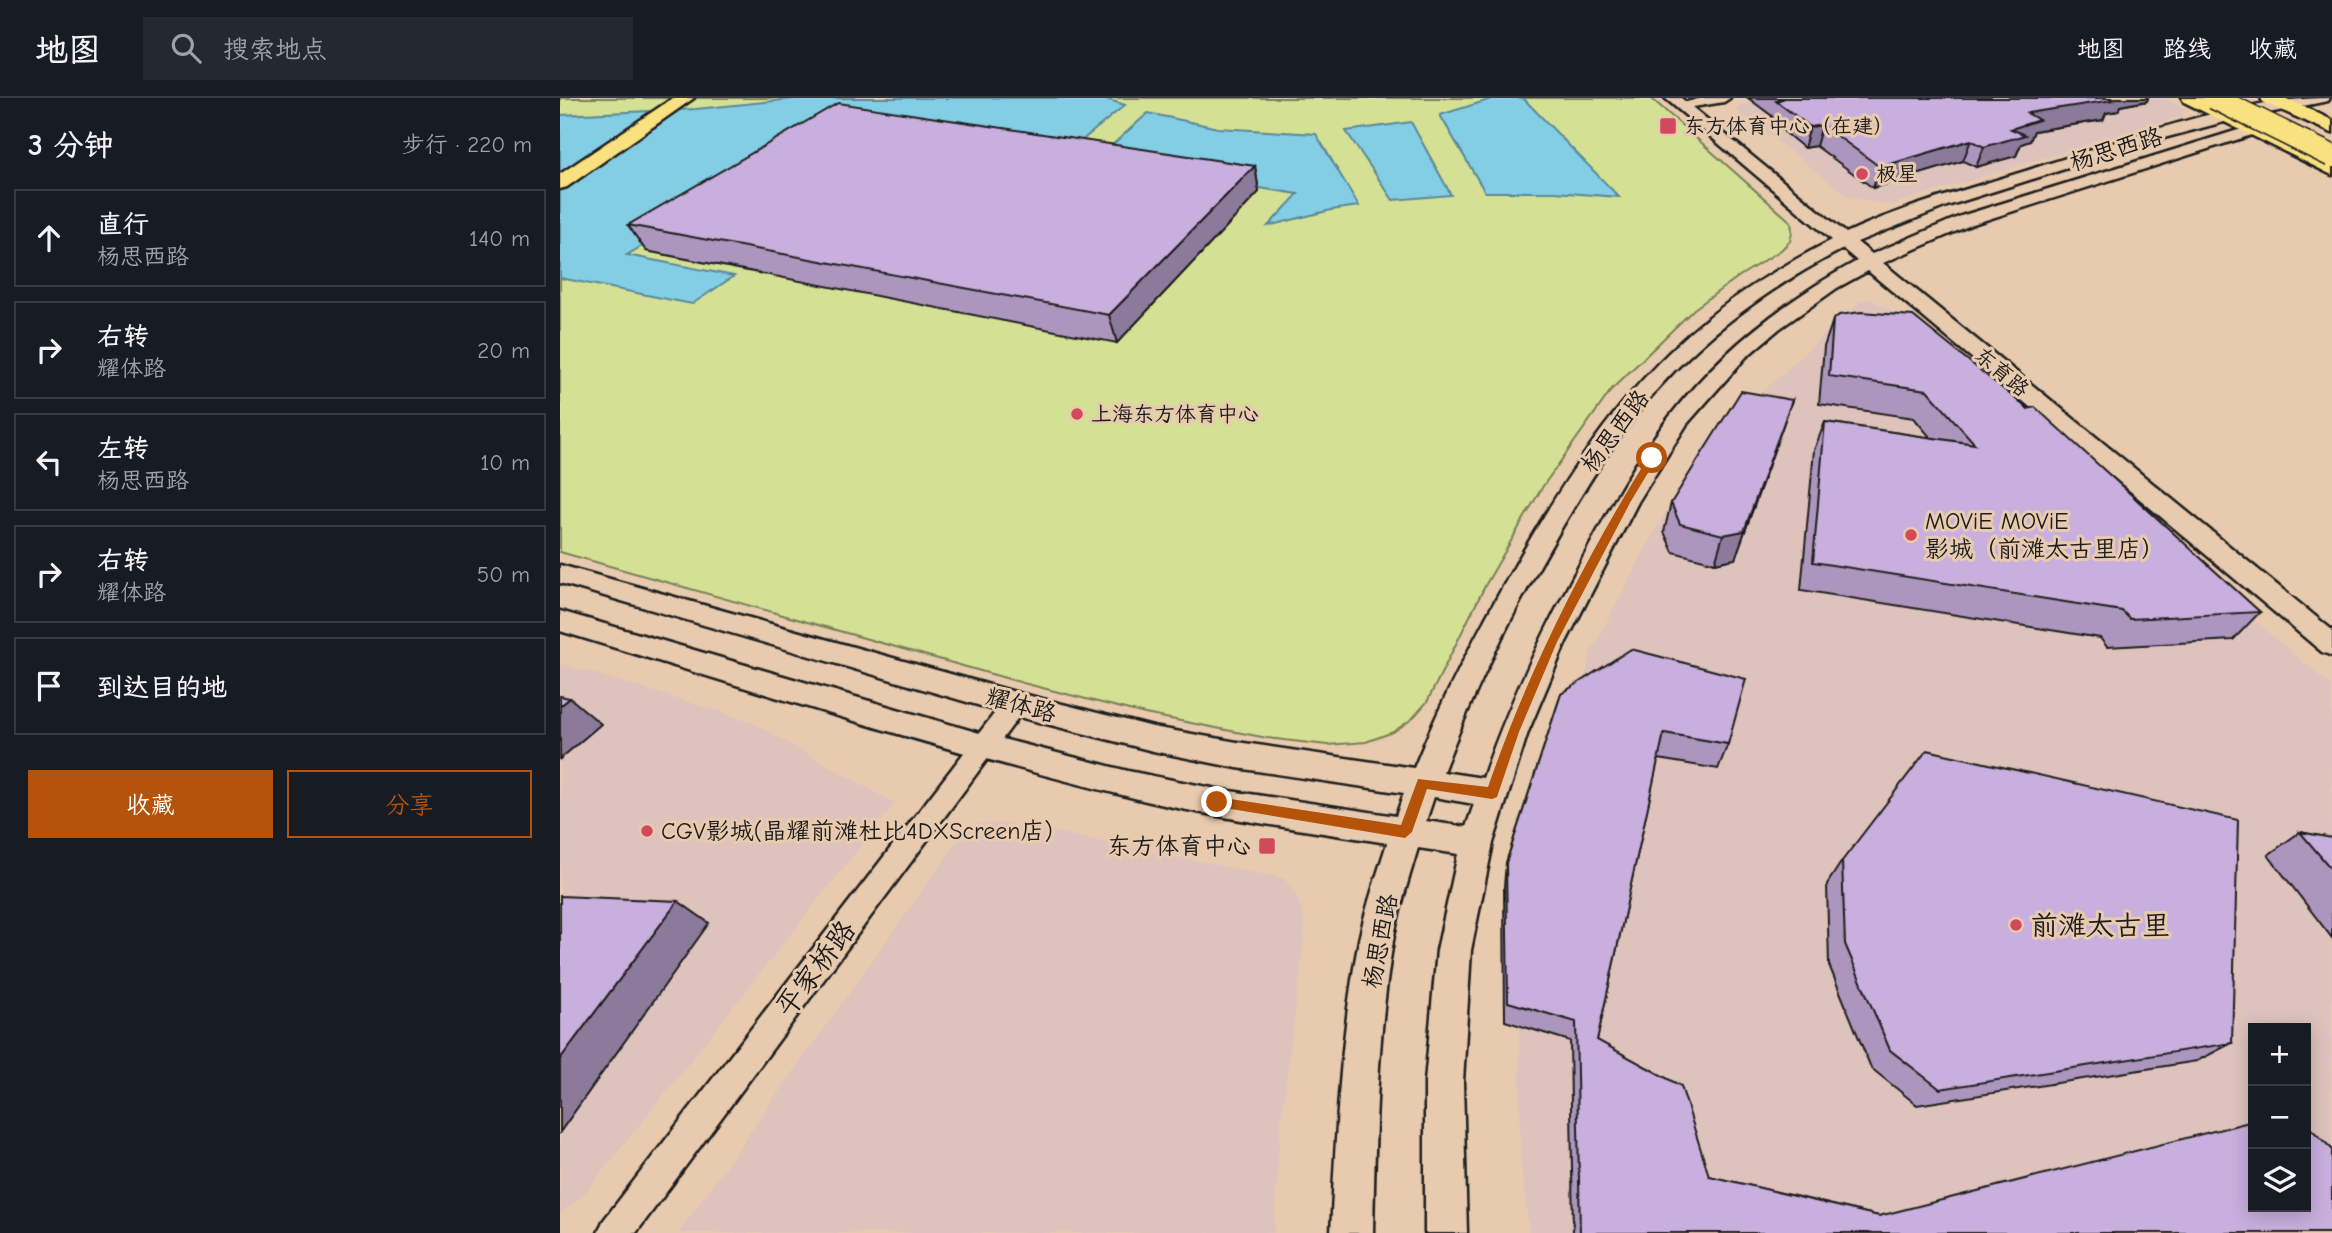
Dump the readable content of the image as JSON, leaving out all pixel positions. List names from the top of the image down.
{
  "streets": {
    "street": [
      "杨思西路",
      "东育路",
      "耀体路",
      "平家桥路"
    ]
  },
  "crossings": [
    ["杨思西路", "东育路"],
    ["杨思西路", "耀体路"],
    ["耀体路", "平家桥路"]
  ],
  "places": {
    "transit": ["东方体育中心（在建）", "东方体育中心"],
    "other": [
      "极星",
      "上海东方体育中心",
      "MOViE MOViE 影城（前滩太古里店）",
      "CGV影城(晶耀前滩杜比4DXScreen店)",
      "前滩太古里"
    ]
  },
  "page": {
    "header": "地图",
    "search": "搜索地点",
    "nav": ["地图", "路线", "收藏"],
    "heading": ["3 分钟", "步行 · 220 m"],
    "list": [
      ["直行", "杨思西路", "140 m"],
      ["右转", "耀体路", "20 m"],
      ["左转", "杨思西路", "10 m"],
      ["右转", "耀体路", "50 m"],
      "到达目的地"
    ],
    "buttons": ["收藏", "分享"],
    "map_buttons": ["+", "−"]
  }
}
